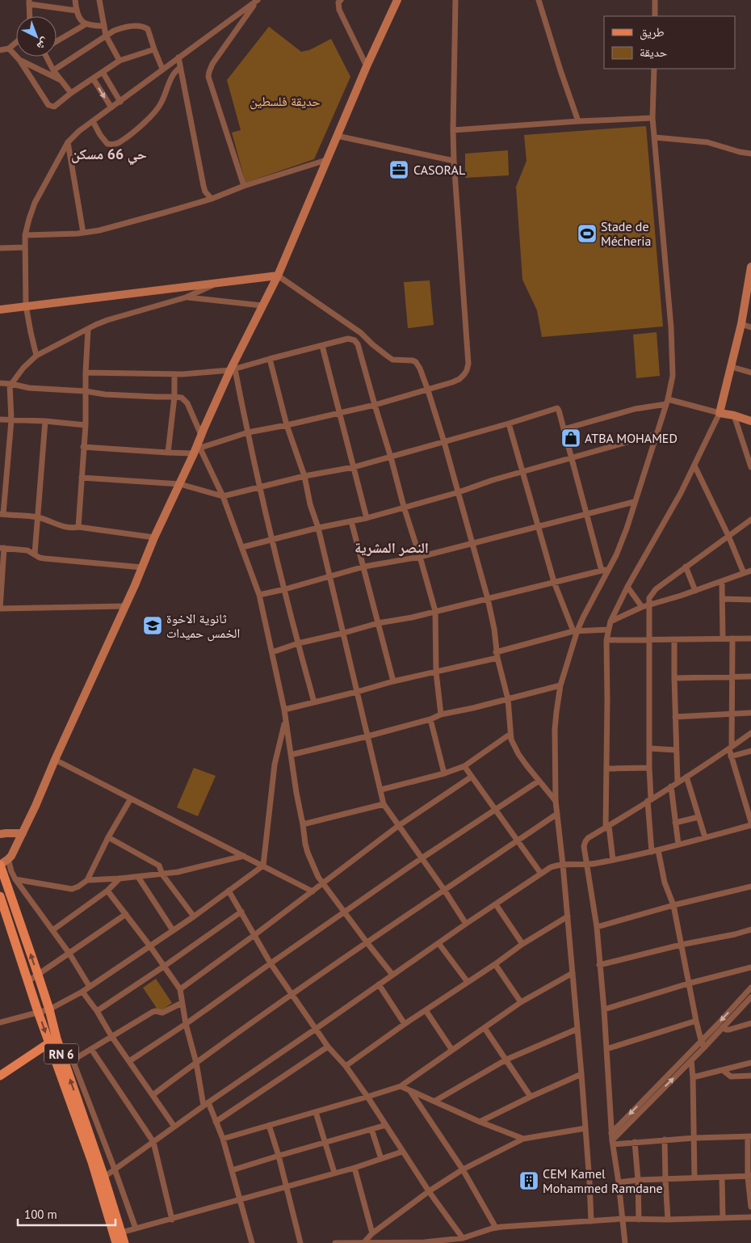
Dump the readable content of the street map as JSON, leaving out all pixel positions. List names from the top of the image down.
{
  "streets": {
    "main road": ["RN 6"]
  },
  "districts": ["حي 66 مسكن", "النصر المشرية"],
  "parks": ["حديقة فلسطين"],
  "places": {
    "office": ["CASORAL"],
    "sports": ["Stade de Mécheria"],
    "shop": ["ATBA MOHAMED"],
    "school or university": ["ثانوية الاخوة الخمس حميدات"],
    "building": ["CEM Kamel Mohammed Ramdane"]
  },
  "legend": ["طريق", "حديقة"],
  "scale_bar": "100 m",
  "north": "bottom right"
}
